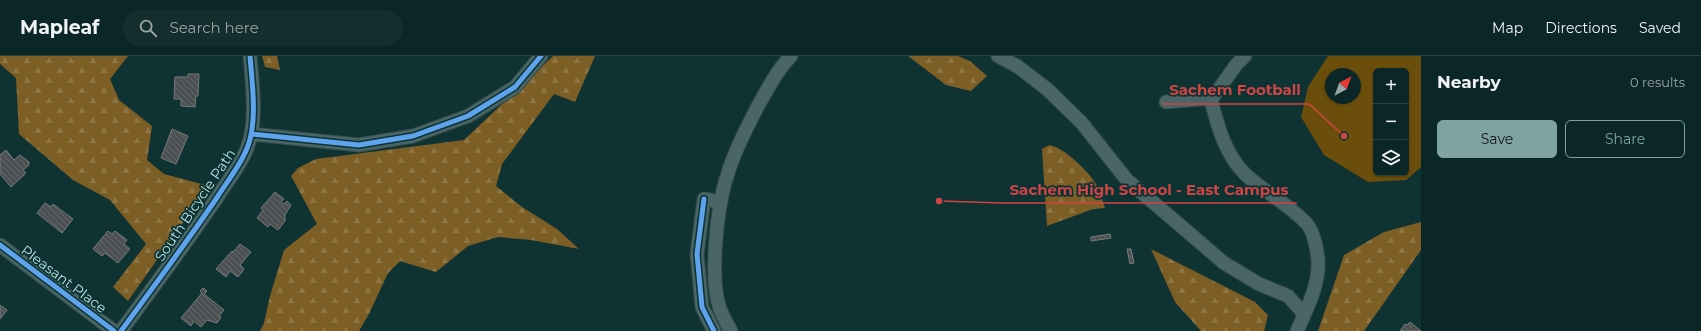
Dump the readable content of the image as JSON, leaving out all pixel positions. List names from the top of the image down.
{
  "streets": {
    "street": ["South Bicycle Path", "Pleasant Place"]
  },
  "places": ["Sachem Football", "Sachem High School - East Campus"],
  "north": "top right",
  "page": {
    "header": "Mapleaf",
    "search": "Search here",
    "nav": ["Map", "Directions", "Saved"],
    "heading": ["Nearby", "0 results"],
    "map_buttons": ["+", "−"],
    "buttons": ["Save", "Share"]
  }
}
